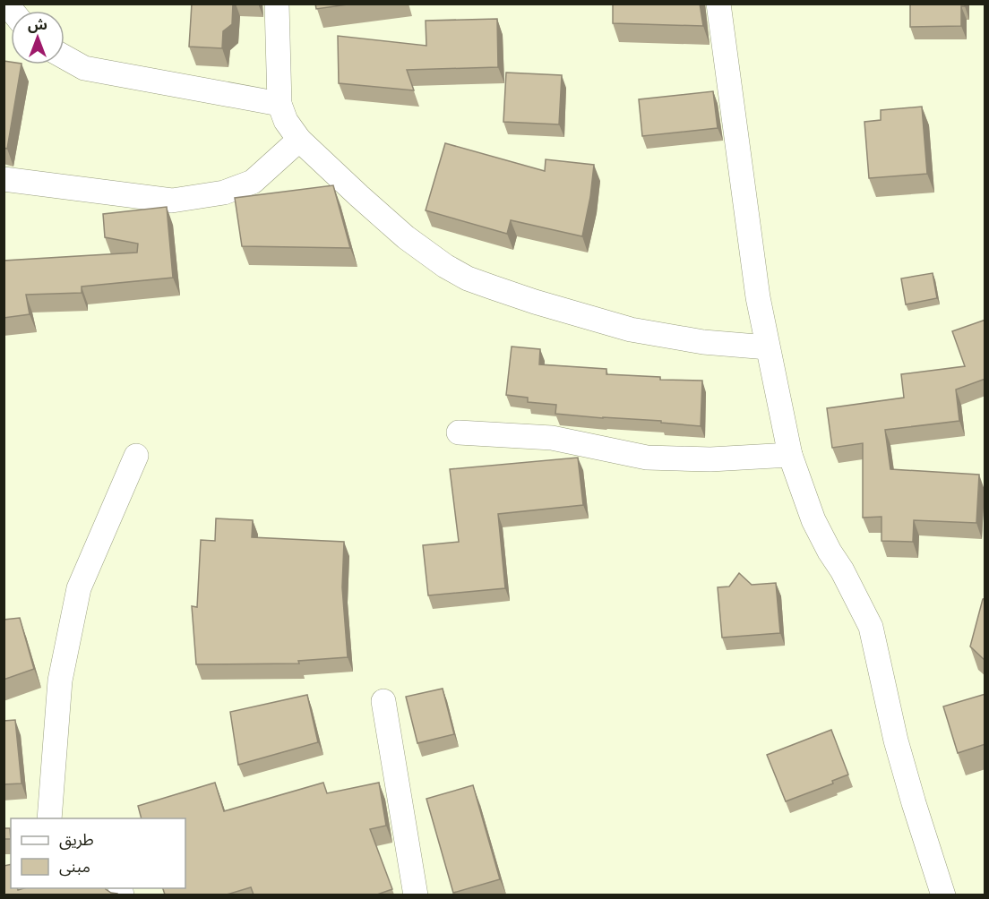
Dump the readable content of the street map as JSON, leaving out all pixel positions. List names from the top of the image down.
{
  "legend": ["طريق", "مبنى"],
  "north": "top"
}
